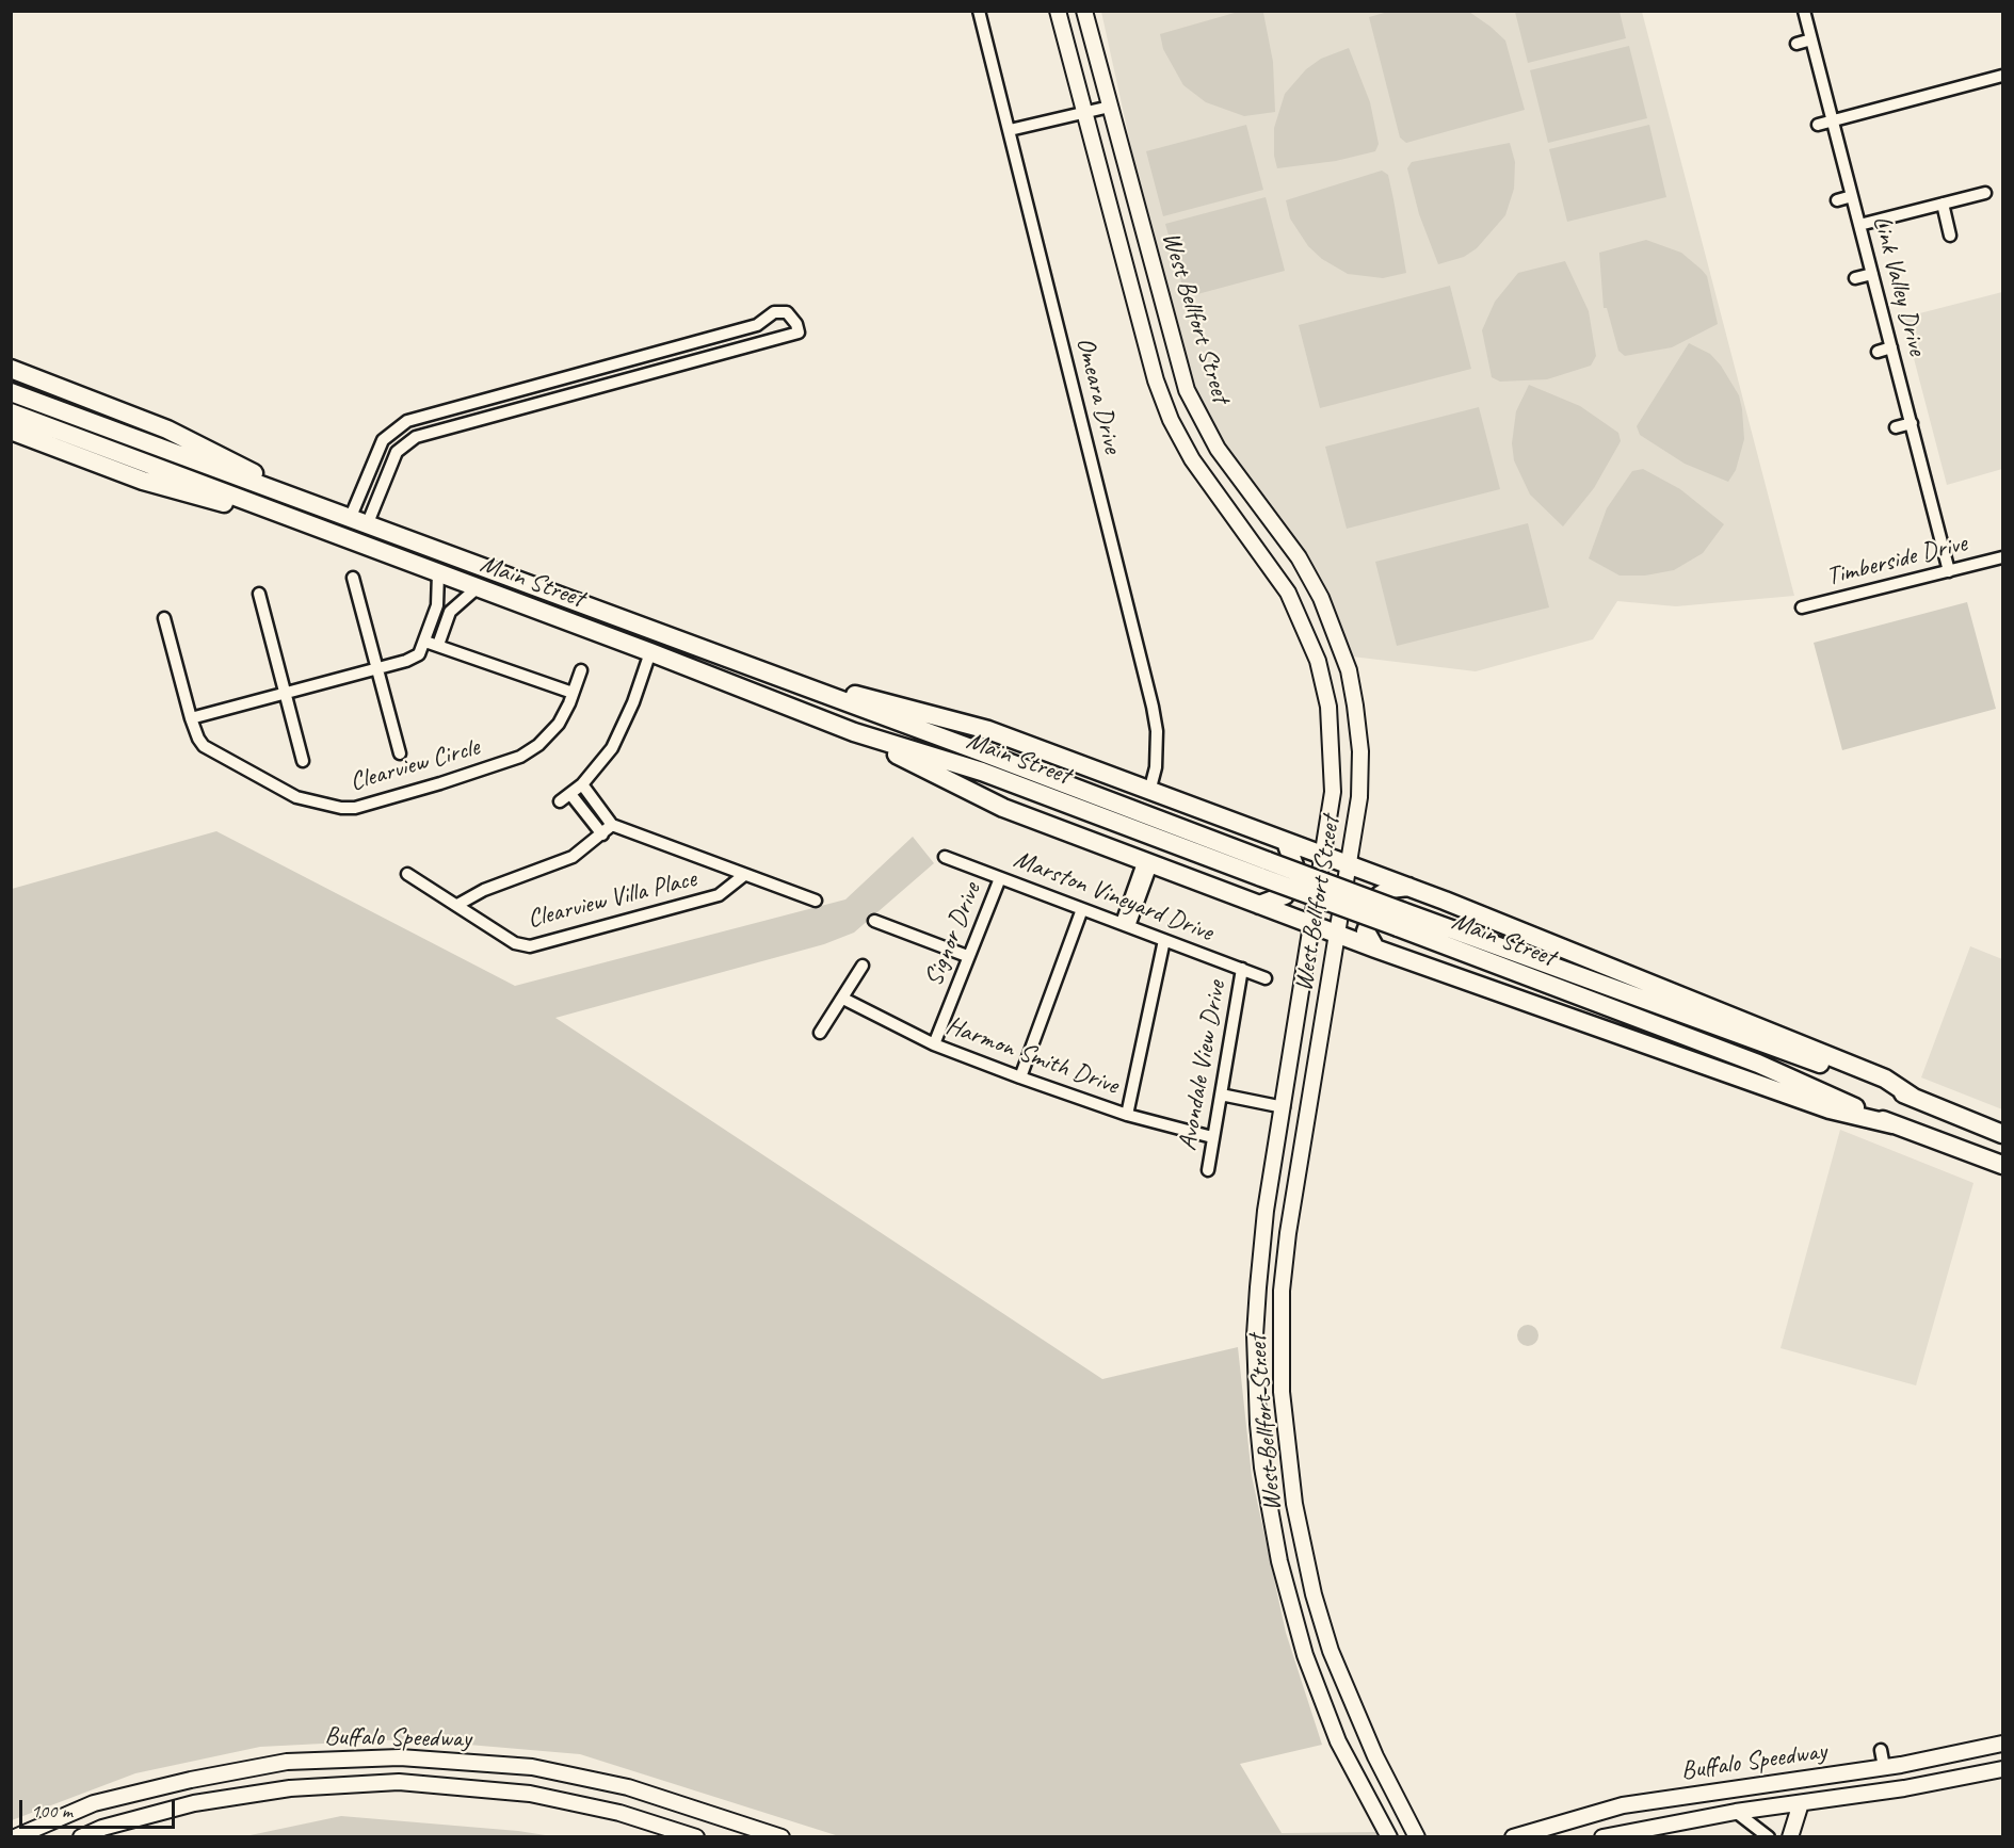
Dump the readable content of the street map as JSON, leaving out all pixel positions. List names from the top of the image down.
{
  "streets": {
    "highway": ["Main Street"],
    "main road": ["West Bellfort Street", "Buffalo Speedway"],
    "street": [
      "Link Valley Drive",
      "Omeara Drive",
      "Timberside Drive",
      "Clearview Circle",
      "Marston Vineyard Drive",
      "Clearview Villa Place",
      "Signor Drive",
      "Harmon Smith Drive",
      "Avondale View Drive"
    ]
  },
  "crossings": [
    ["Link Valley Drive", "Timberside Drive"],
    ["Marston Vineyard Drive", "Signor Drive"],
    ["Marston Vineyard Drive", "Avondale View Drive"],
    ["Signor Drive", "Harmon Smith Drive"],
    ["Harmon Smith Drive", "Avondale View Drive"]
  ],
  "scale_bar": "100 m"
}
